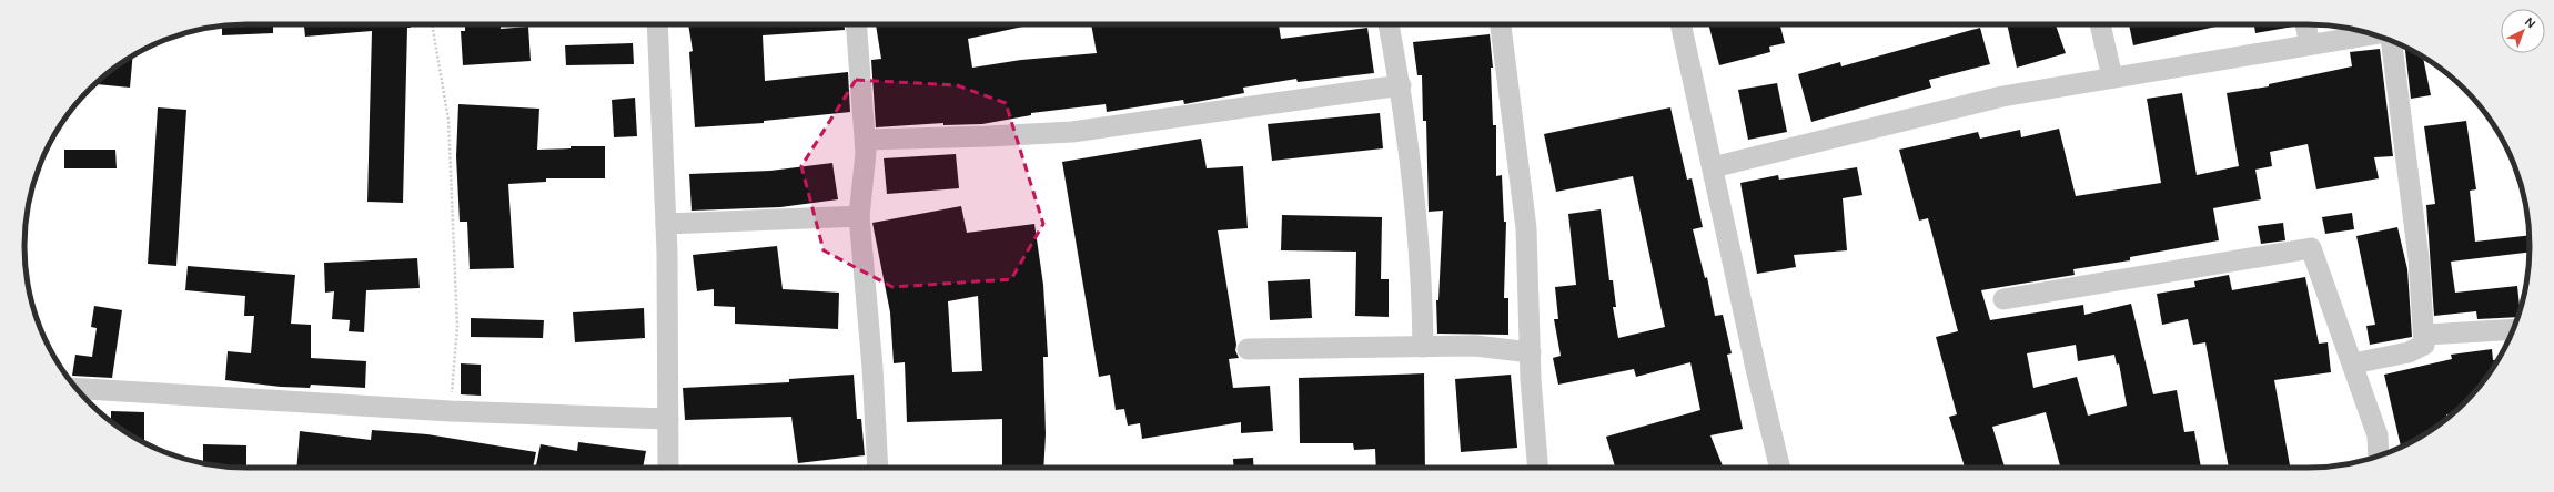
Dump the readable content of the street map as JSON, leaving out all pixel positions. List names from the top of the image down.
{
  "north": "top right"
}
